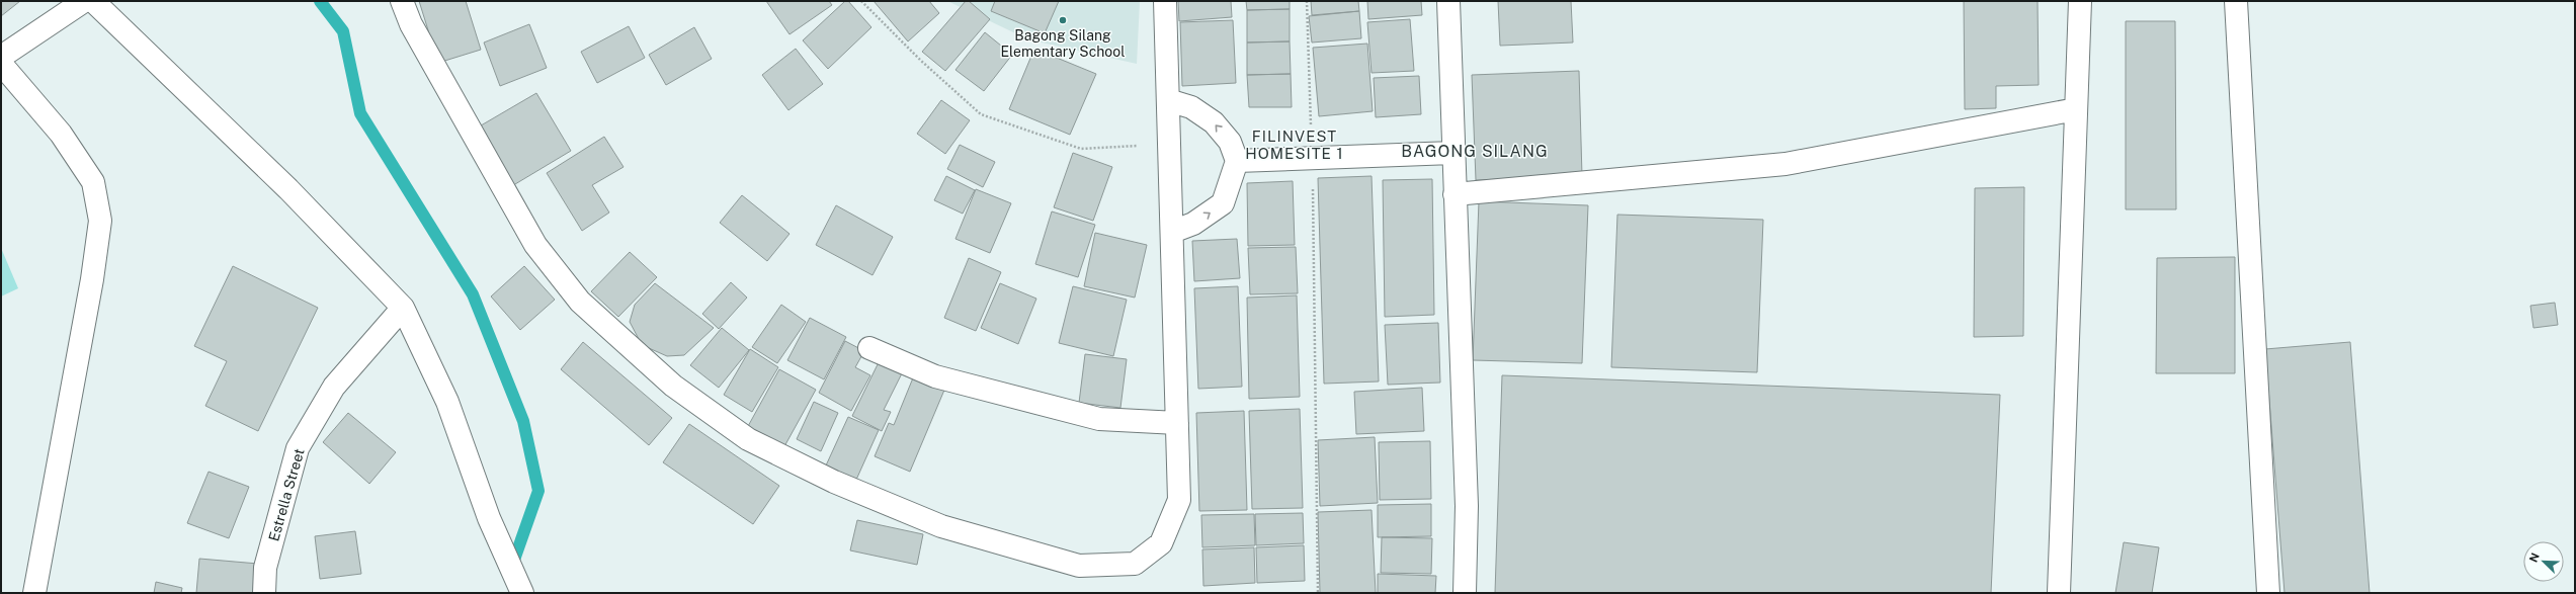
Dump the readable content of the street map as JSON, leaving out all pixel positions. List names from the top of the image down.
{
  "streets": {
    "street": ["Estrella Street"]
  },
  "districts": ["FILINVEST HOMESITE 1", "BAGONG SILANG"],
  "places": ["Bagong Silang Elementary School"],
  "north": "top left"
}
